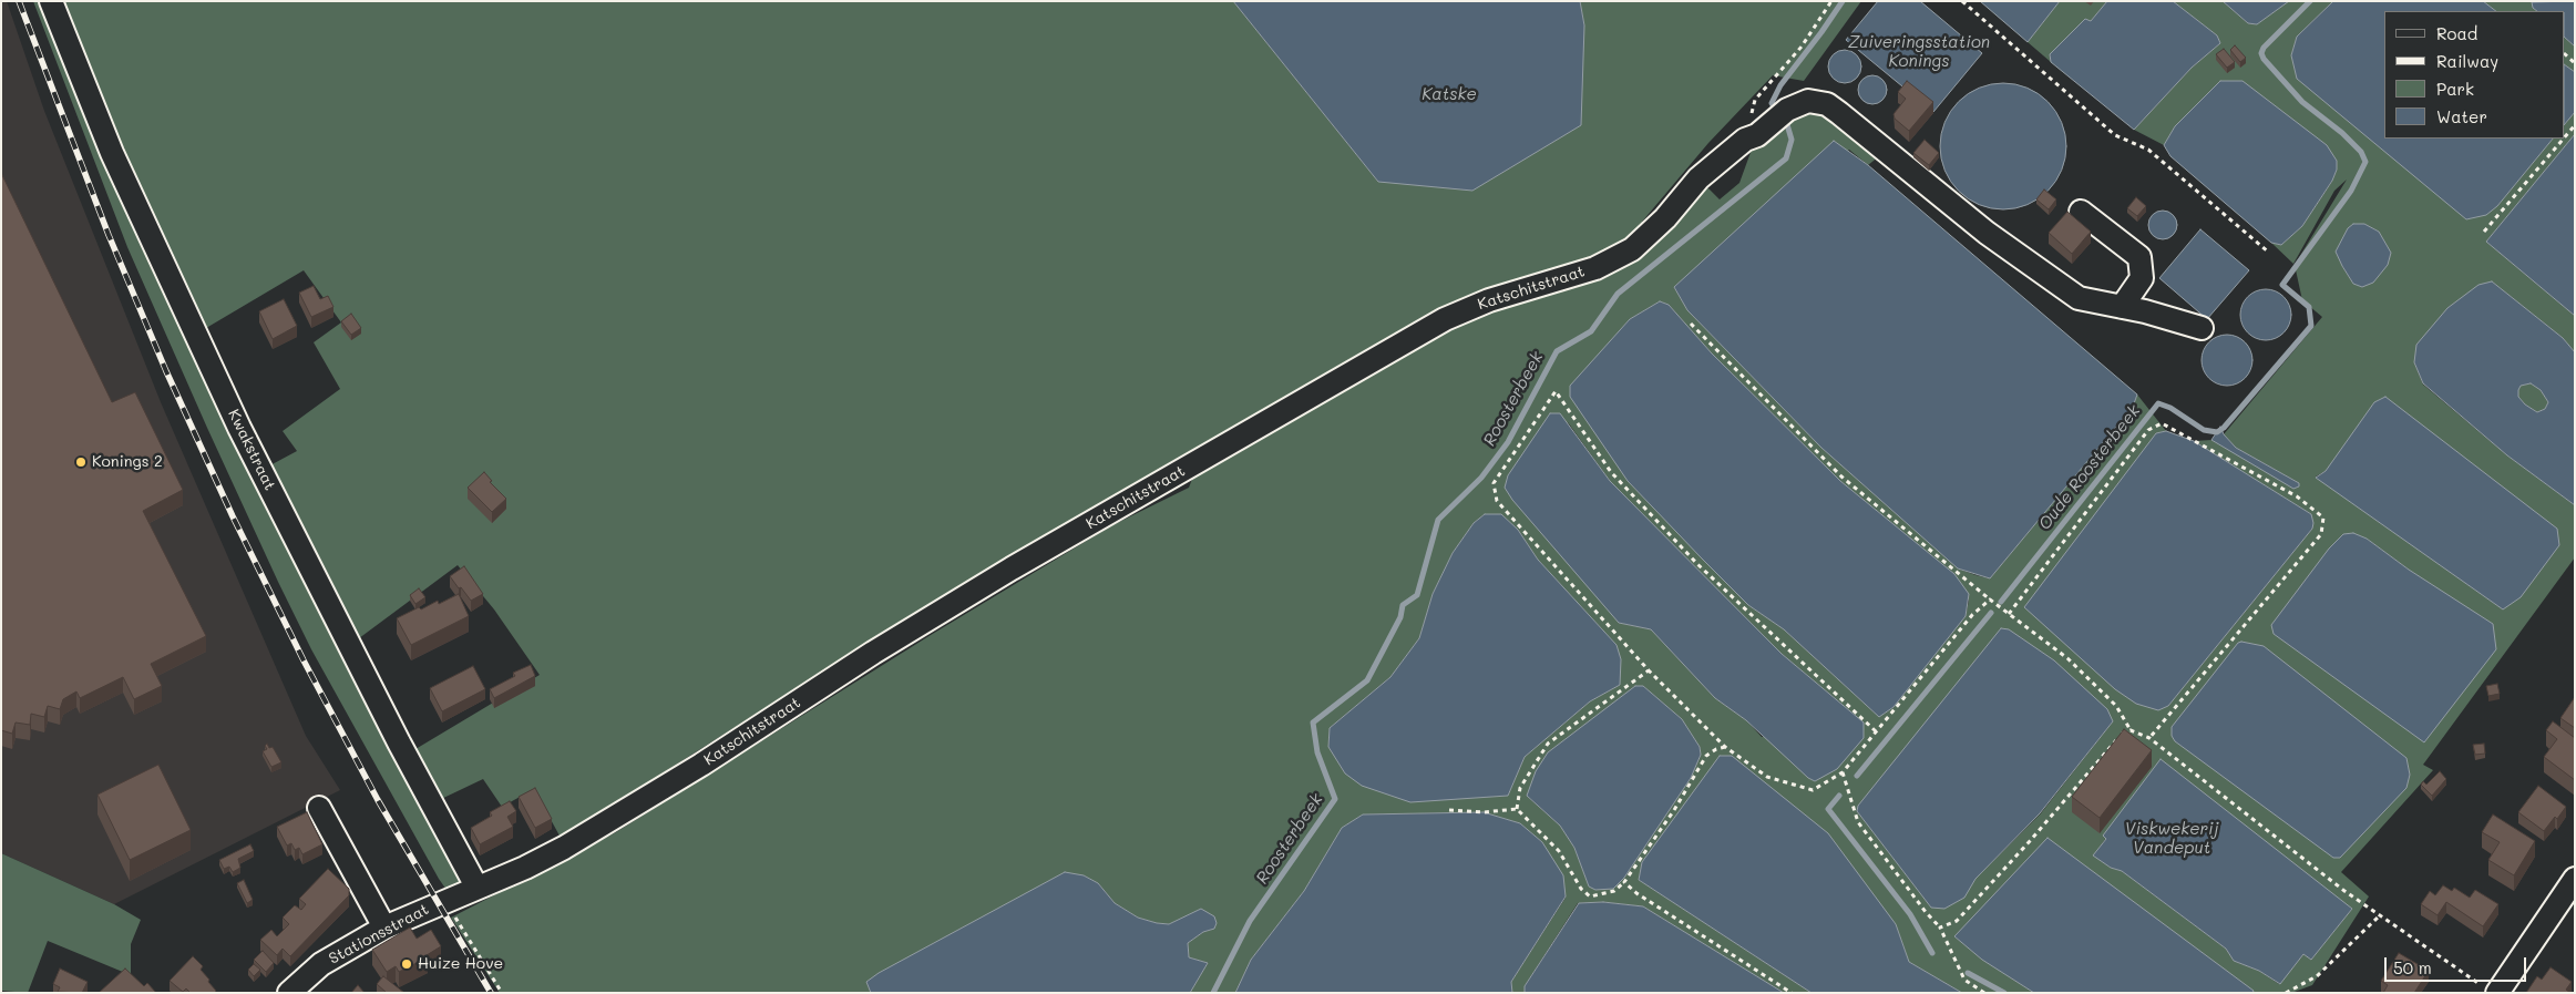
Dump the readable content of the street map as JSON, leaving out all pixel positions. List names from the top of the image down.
{
  "streets": {
    "street": ["Katschitstraat", "Kwakstraat", "Stationsstraat"]
  },
  "crossings": [
    ["Katschitstraat", "Kwakstraat"],
    ["Katschitstraat", "Stationsstraat"],
    ["Kwakstraat", "Stationsstraat"]
  ],
  "water": [
    "Zuiveringsstation Konings",
    "Katske",
    "Roosterbeek",
    "Oude Roosterbeek",
    "Viskwekerij Vandeput"
  ],
  "places": ["Konings 2", "Huize Hove"],
  "legend": [
    "Road",
    "Railway",
    "Park",
    "Water"
  ],
  "scale_bar": "50 m"
}
